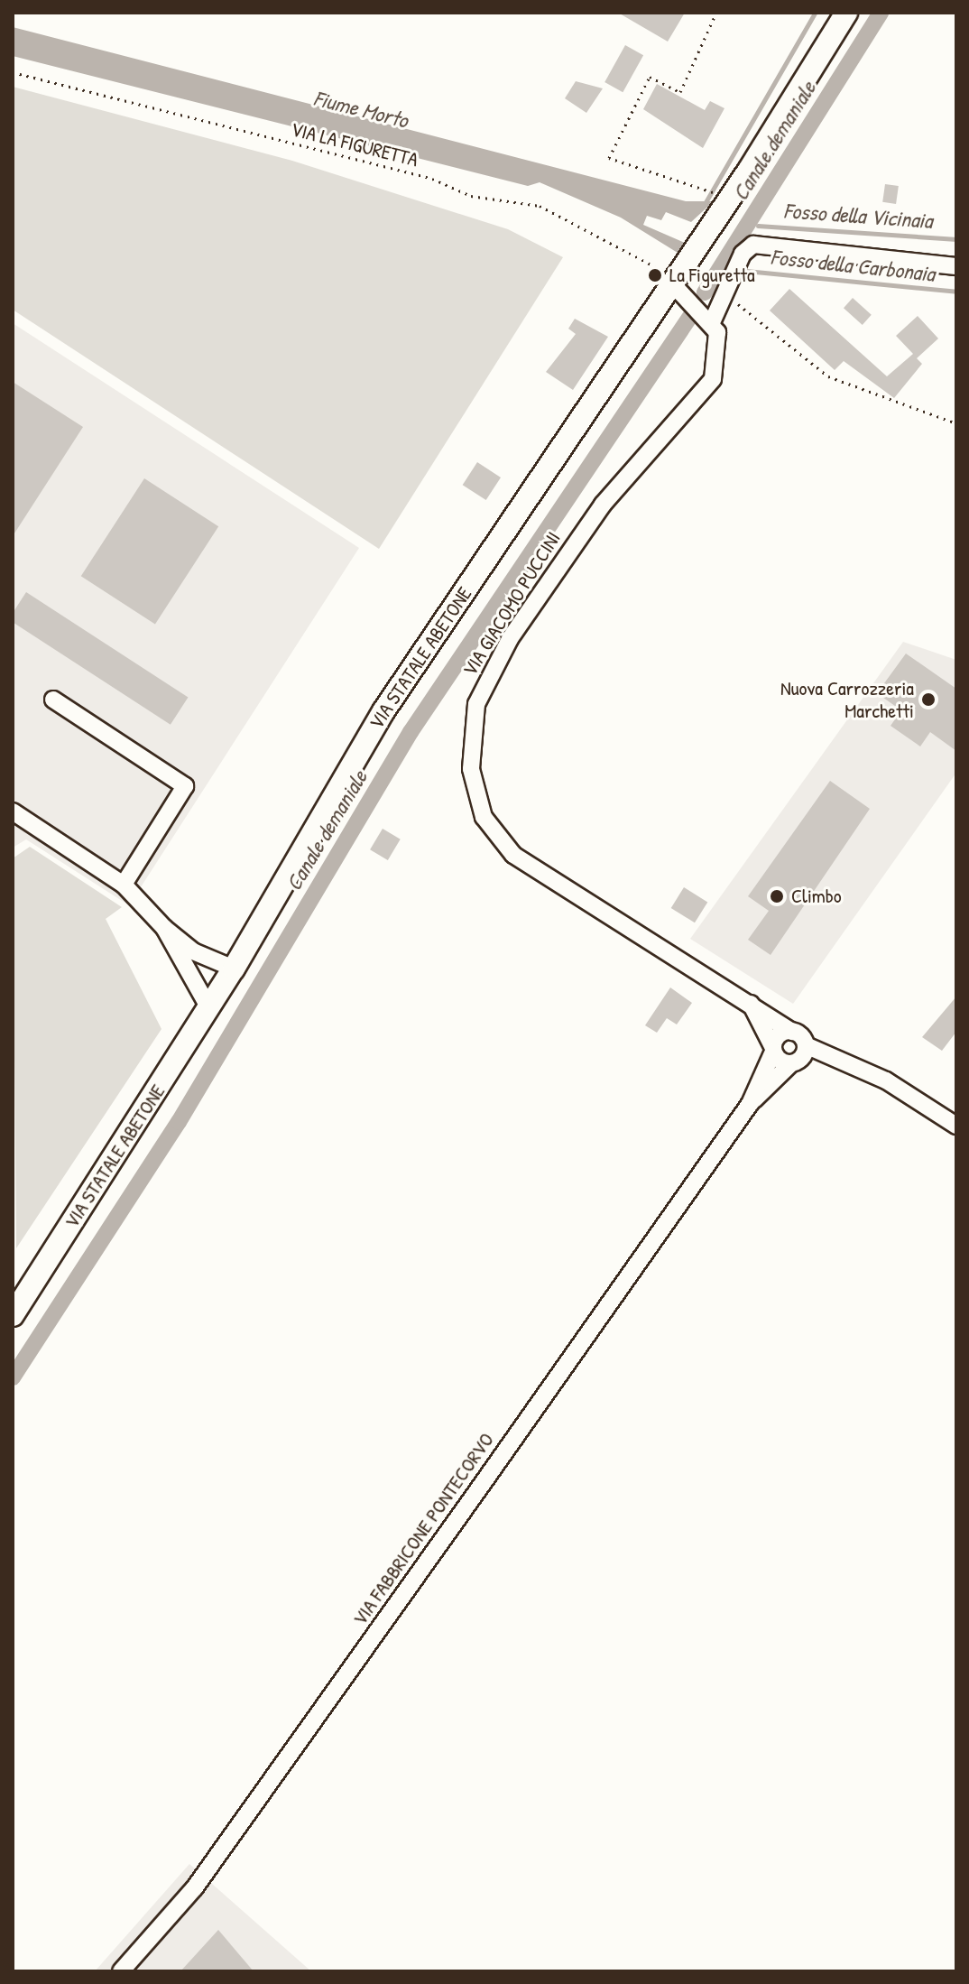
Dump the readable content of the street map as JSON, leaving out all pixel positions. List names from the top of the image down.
{
  "streets": {
    "main road": ["VIA STATALE ABETONE"],
    "street": ["VIA GIACOMO PUCCINI", "VIA FABBRICONE PONTECORVO"],
    "path": ["VIA LA FIGURETTA"]
  },
  "crossings": [
    ["VIA LA FIGURETTA", "VIA STATALE ABETONE"],
    ["VIA GIACOMO PUCCINI", "VIA FABBRICONE PONTECORVO"]
  ],
  "water": [
    "Fiume Morto",
    "Canale demaniale",
    "Fosso della Vicinaia",
    "Fosso della Carbonaia"
  ],
  "places": ["La Figuretta", "Nuova Carrozzeria Marchetti", "Climbo"]
}
